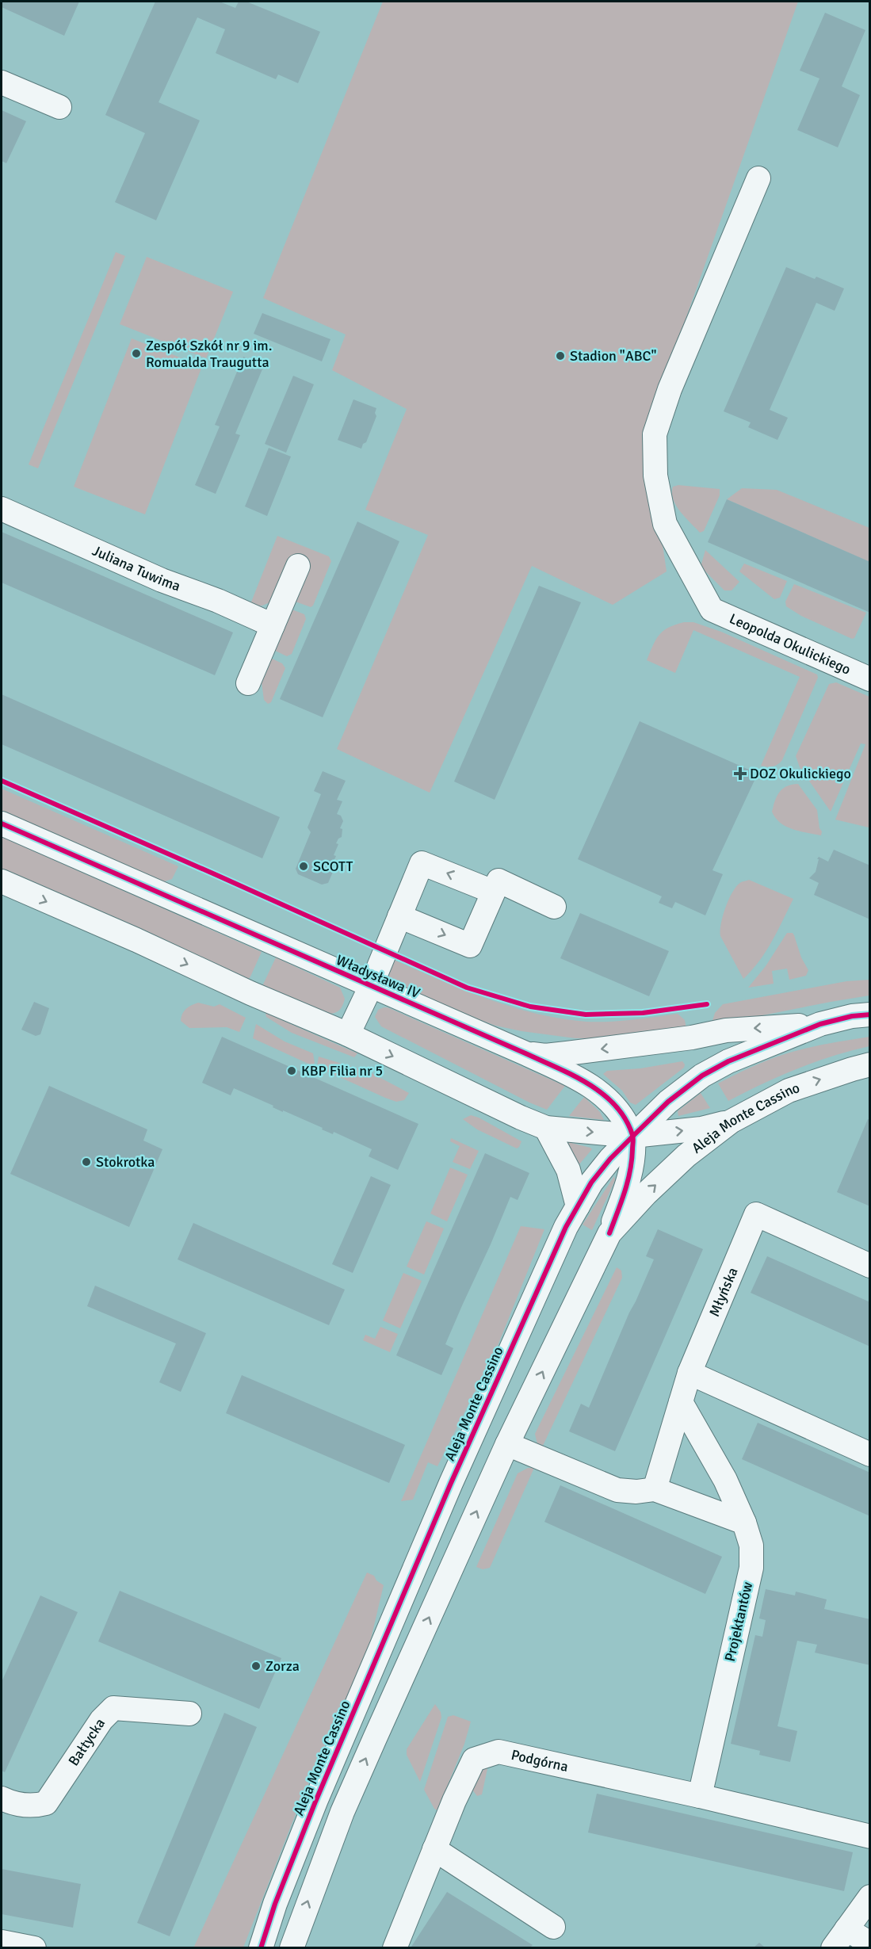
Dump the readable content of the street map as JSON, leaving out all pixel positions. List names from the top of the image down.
{
  "streets": {
    "street": [
      "Juliana Tuwima",
      "Leopolda Okulickiego",
      "Władysława IV",
      "Aleja Monte Cassino",
      "Młyńska",
      "Projektantów",
      "Bałtycka",
      "Podgórna"
    ]
  },
  "crossings": [
    ["Władysława IV", "Aleja Monte Cassino"],
    ["Młyńska", "Projektantów"],
    ["Projektantów", "Podgórna"]
  ],
  "places": {
    "other": [
      "Zespół Szkół nr 9 im. Romualda Traugutta",
      "Stadion \"ABC\"",
      "SCOTT",
      "KBP Filia nr 5",
      "Stokrotka",
      "Zorza"
    ],
    "health": ["DOZ Okulickiego"]
  }
}
